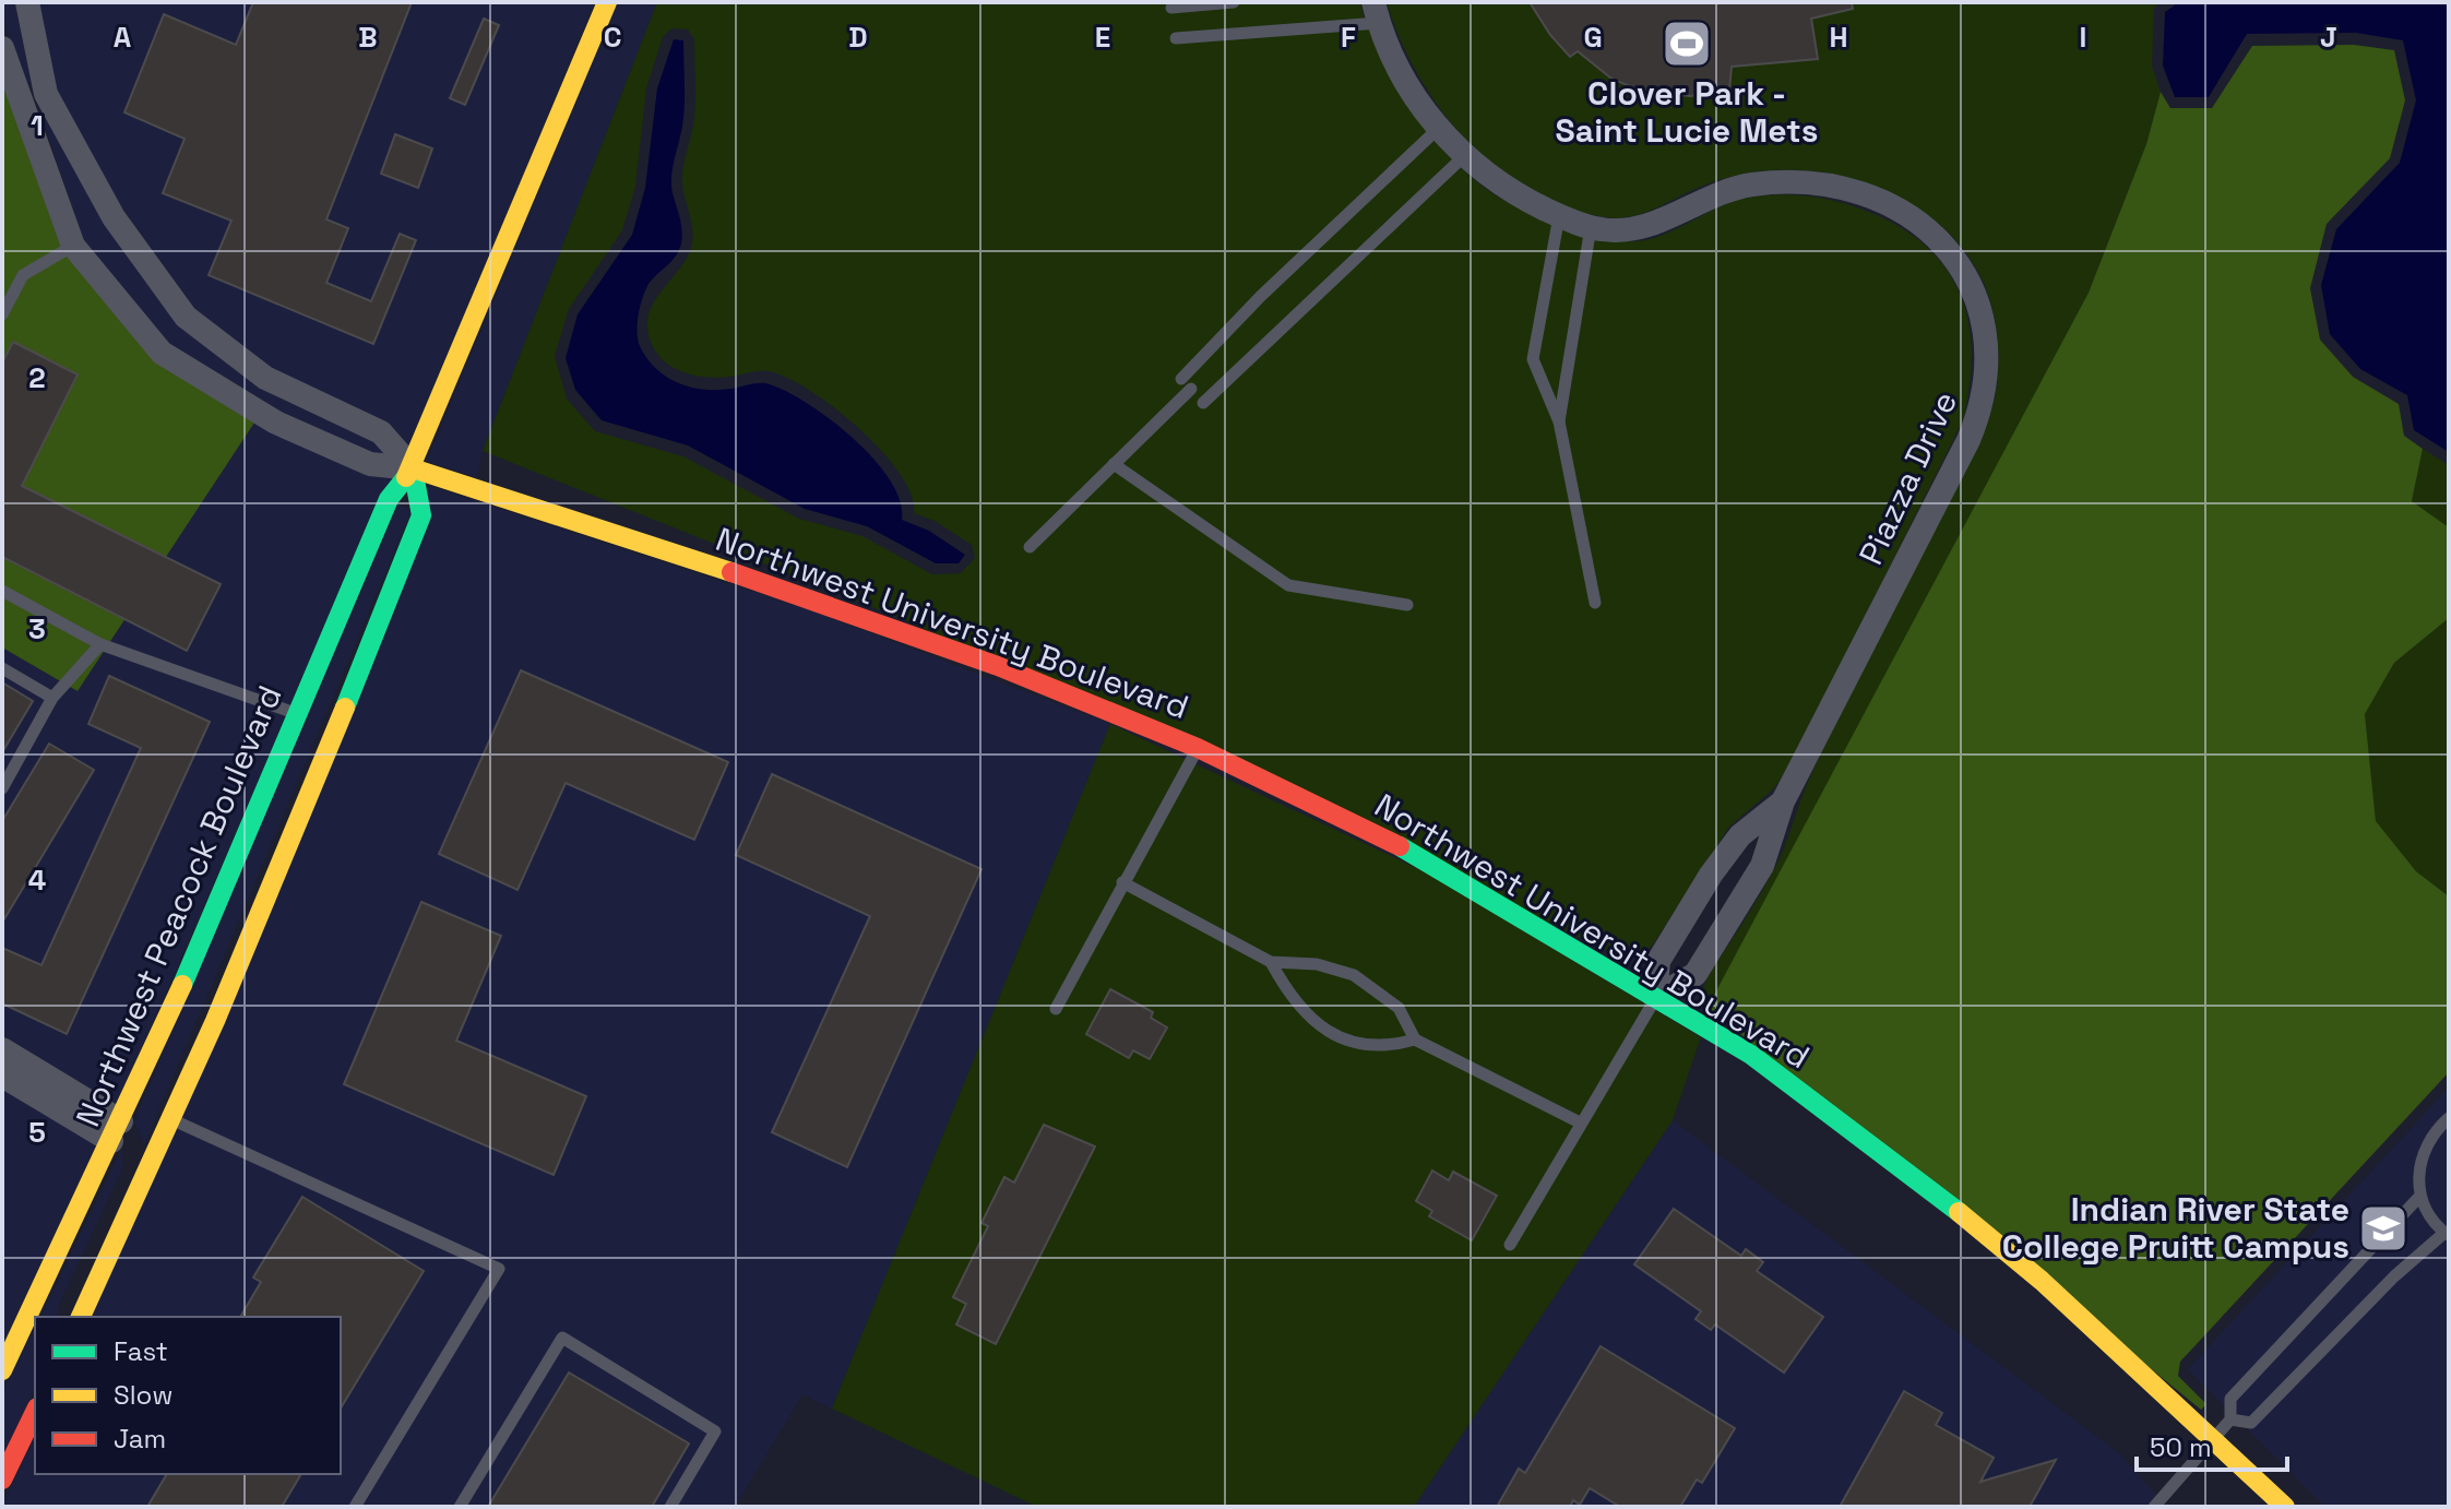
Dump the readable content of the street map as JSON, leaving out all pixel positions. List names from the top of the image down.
{
  "streets": {
    "street": ["Piazza Drive", "Northwest University Boulevard", "Northwest Peacock Boulevard"]
  },
  "crossings": [
    ["Piazza Drive", "Northwest University Boulevard"],
    ["Northwest University Boulevard", "Northwest Peacock Boulevard"]
  ],
  "places": {
    "sports": ["Clover Park - Saint Lucie Mets"],
    "school or university": ["Indian River State College Pruitt Campus"]
  },
  "legend": ["Fast", "Slow", "Jam"],
  "scale_bar": "50 m",
  "grid": {
    "columns": [
      "A",
      "B",
      "C",
      "D",
      "E",
      "F",
      "G",
      "H",
      "I",
      "J"
    ],
    "rows": [
      "1",
      "2",
      "3",
      "4",
      "5"
    ]
  }
}
